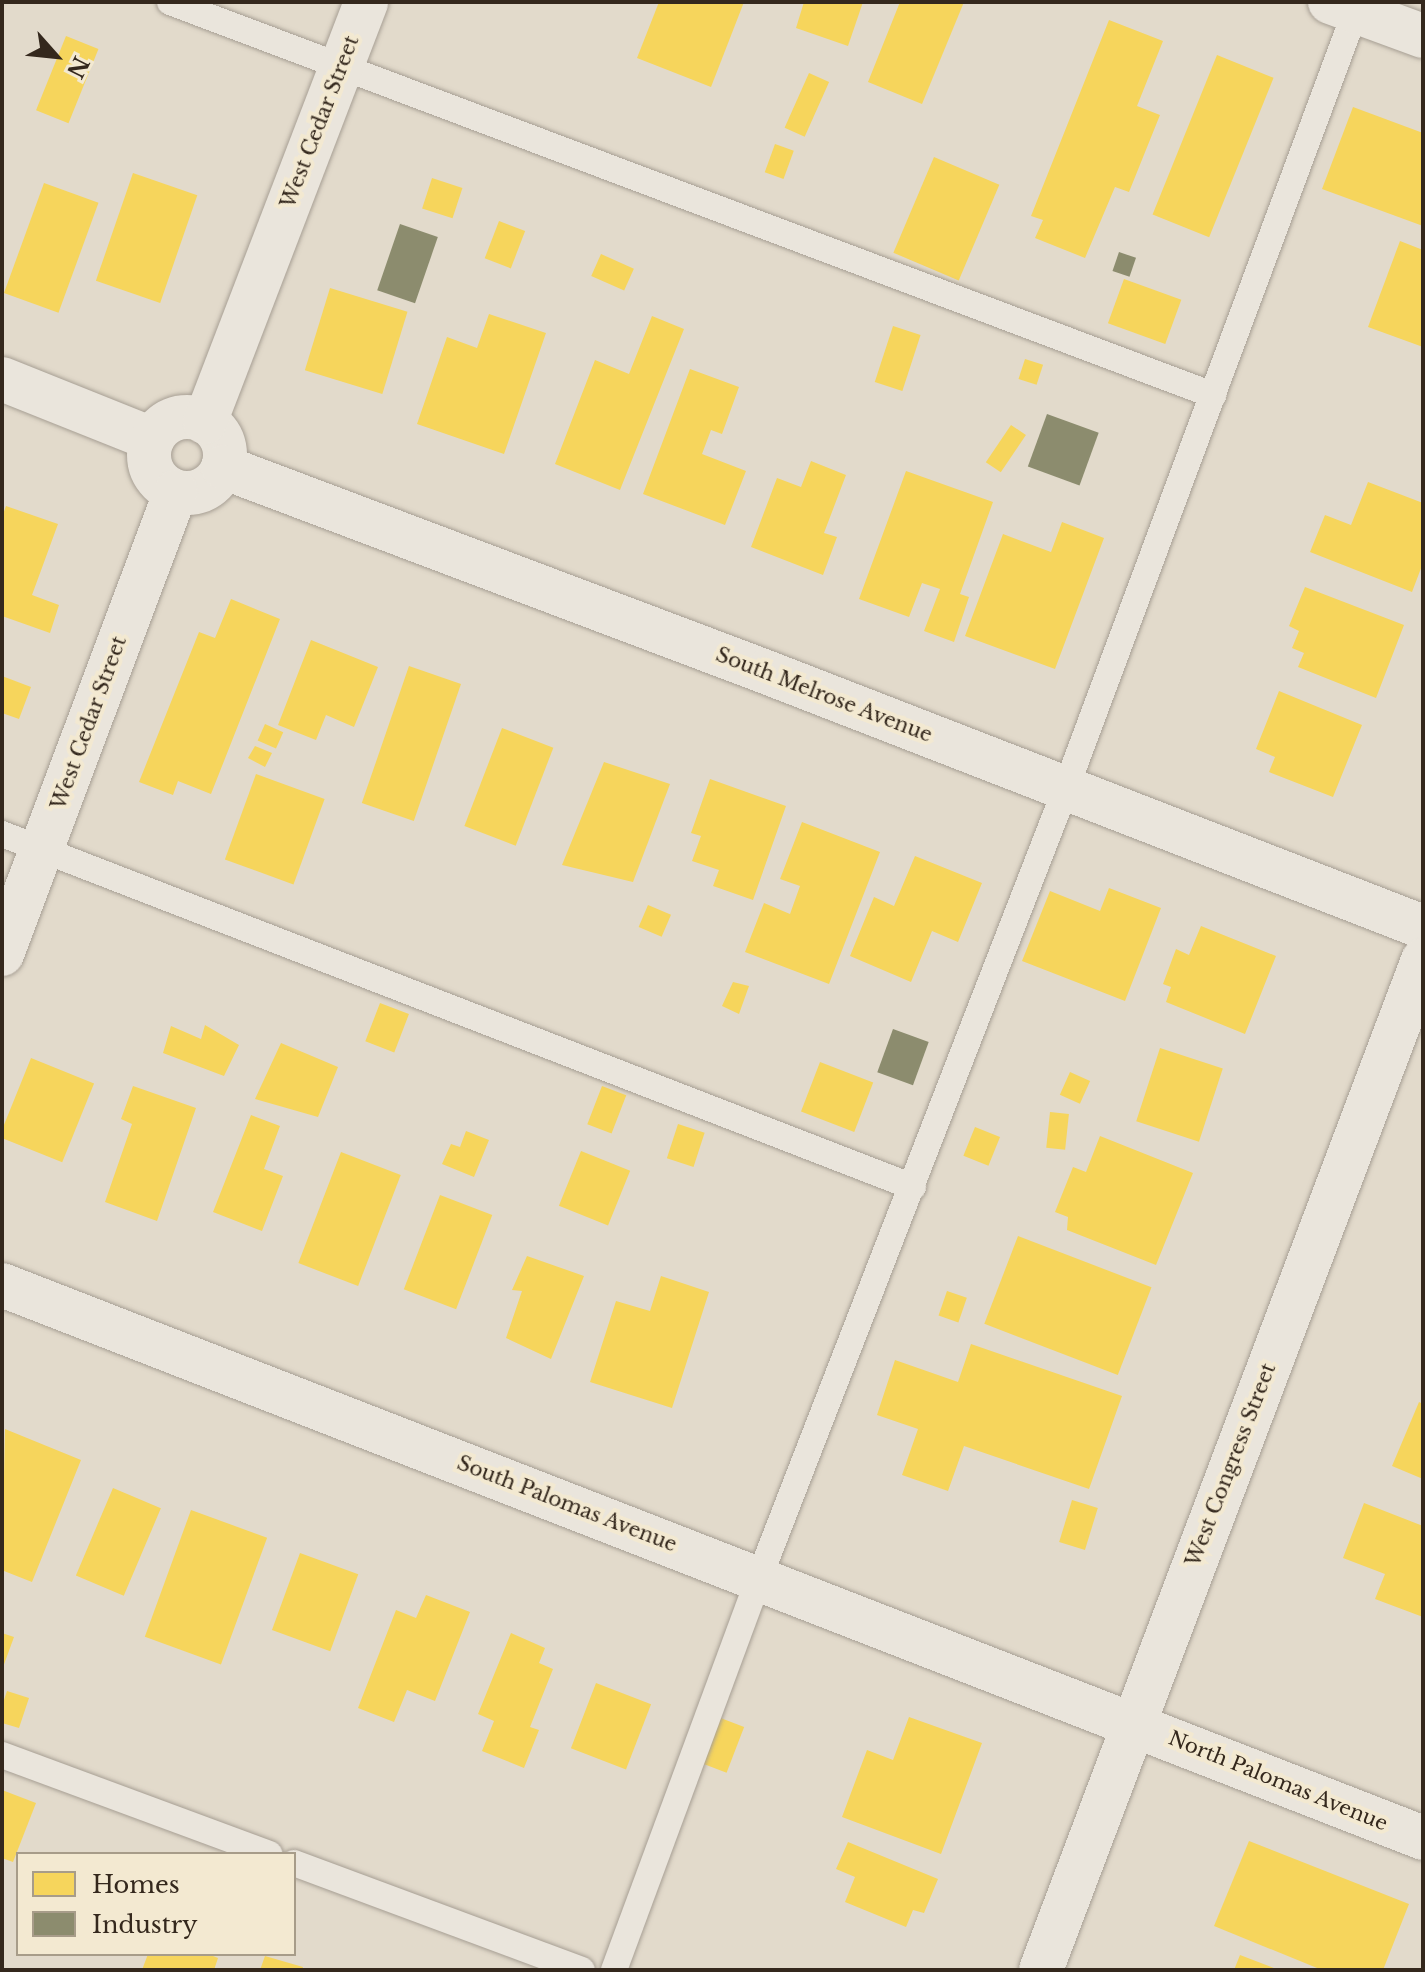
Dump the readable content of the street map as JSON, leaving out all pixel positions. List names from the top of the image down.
{
  "streets": {
    "street": [
      "West Cedar Street",
      "South Melrose Avenue",
      "West Congress Street",
      "South Palomas Avenue",
      "North Palomas Avenue"
    ]
  },
  "crossings": [
    ["West Cedar Street", "South Melrose Avenue"],
    ["West Congress Street", "South Palomas Avenue"],
    ["West Congress Street", "North Palomas Avenue"],
    ["South Palomas Avenue", "North Palomas Avenue"]
  ],
  "legend": ["Homes", "Industry"],
  "north": "bottom right"
}
